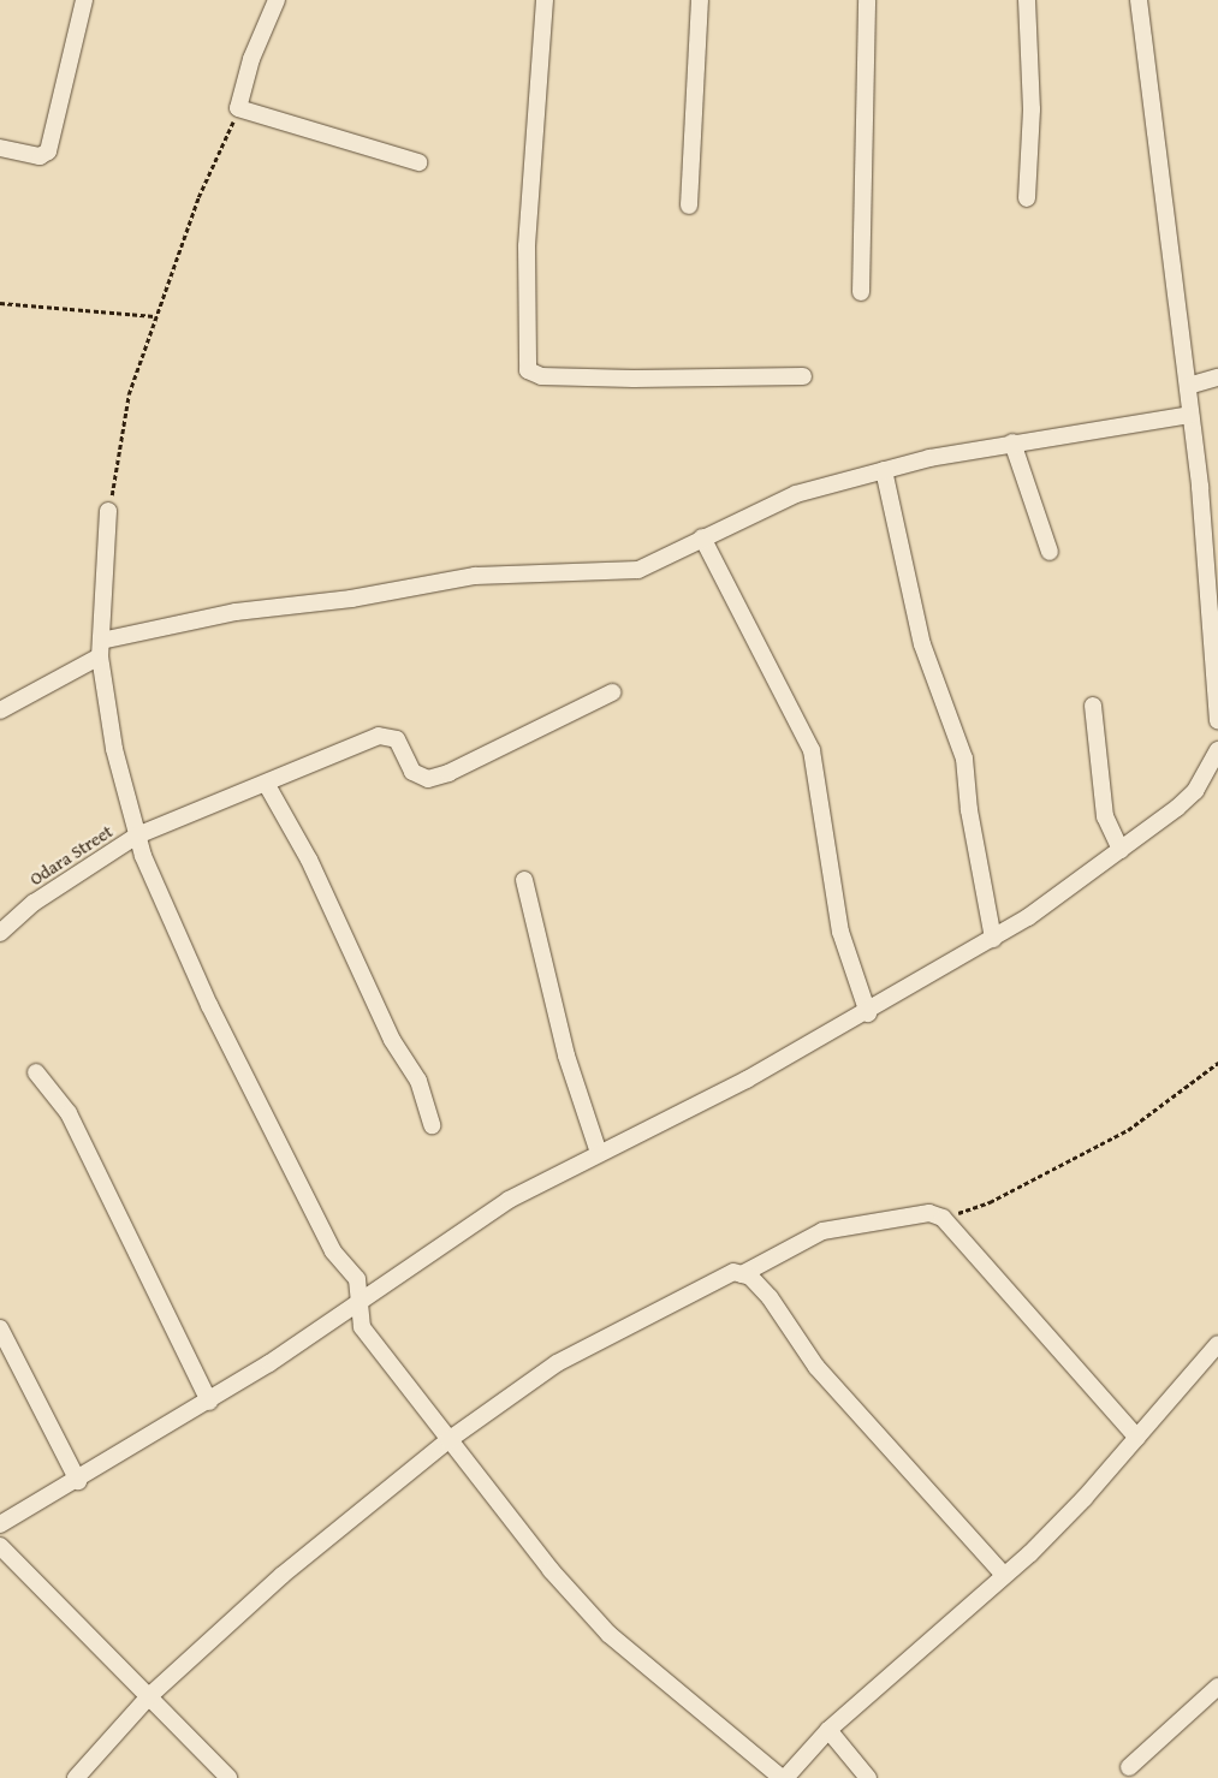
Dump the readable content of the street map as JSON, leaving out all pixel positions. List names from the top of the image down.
{
  "streets": {
    "street": ["Odara Street"]
  }
}
